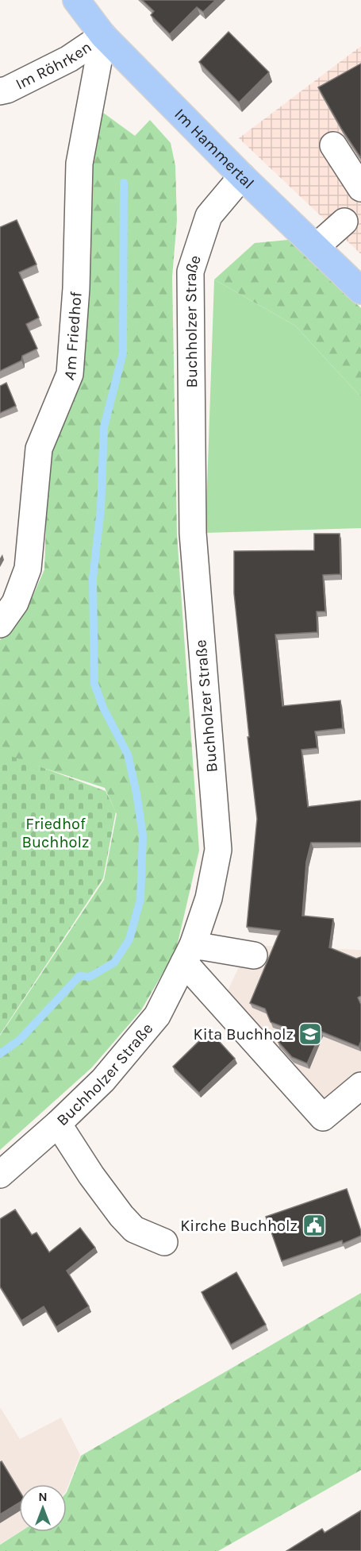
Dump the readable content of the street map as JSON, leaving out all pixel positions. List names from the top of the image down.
{
  "streets": {
    "main road": ["Im Hammertal"],
    "street": ["Im Röhrken", "Buchholzer Straße", "Am Friedhof"]
  },
  "crossings": [
    ["Im Röhrken", "Im Hammertal"],
    ["Im Röhrken", "Am Friedhof"],
    ["Im Hammertal", "Buchholzer Straße"],
    ["Im Hammertal", "Am Friedhof"]
  ],
  "parks": ["Friedhof Buchholz"],
  "places": {
    "school or university": ["Kita Buchholz"],
    "public building": ["Kirche Buchholz"]
  },
  "north": "top"
}
